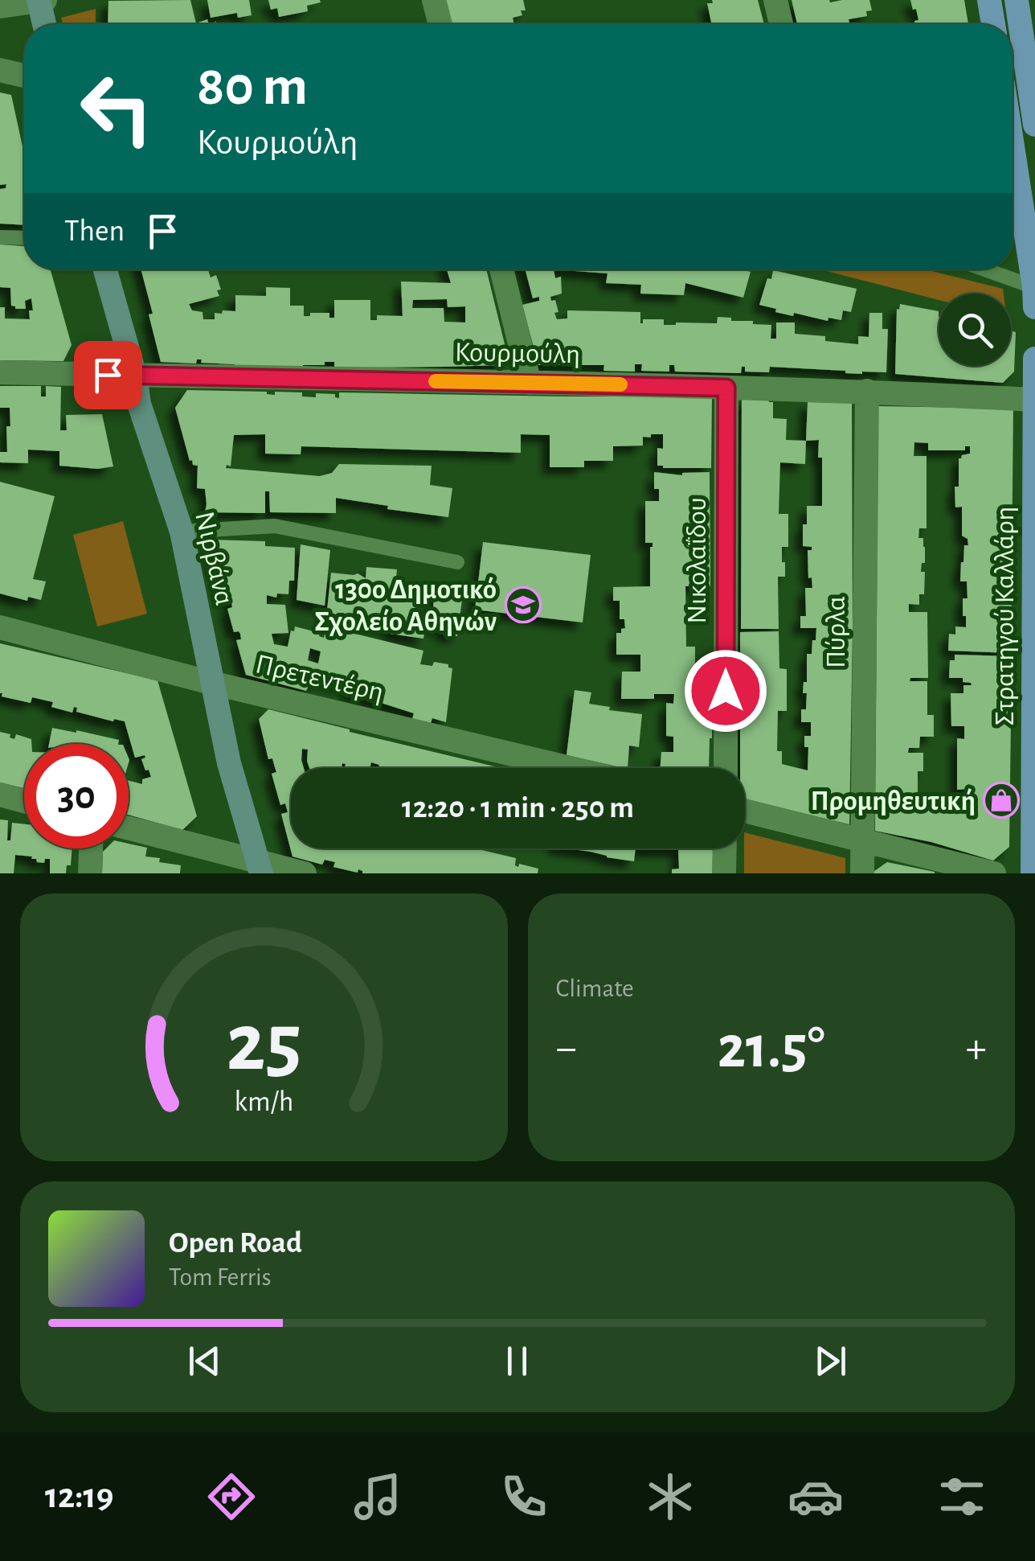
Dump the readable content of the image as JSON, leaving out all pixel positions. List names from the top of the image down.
{
  "streets": {
    "main road": ["Στρατηγού Καλλάρη"],
    "street": [
      "Κουρμούλη",
      "Νιρβάνα",
      "Νικολαΐδου",
      "Πύρλα",
      "Πρετεντέρη"
    ]
  },
  "crossings": [
    ["Κουρμούλη", "Νιρβάνα"],
    ["Κουρμούλη", "Νικολαΐδου"],
    ["Κουρμούλη", "Στρατηγού Καλλάρη"],
    ["Κουρμούλη", "Πύρλα"],
    ["Νιρβάνα", "Πρετεντέρη"]
  ],
  "places": {
    "school or university": ["130ο Δημοτικό Σχολείο Αθηνών"],
    "shop": ["Προμηθευτική"]
  },
  "page": {
    "turn": ["80 m", "Κουρμούλη"],
    "then": "Then",
    "limit": "30",
    "trip": "12:20 · 1 min · 250 m",
    "tile": "Climate",
    "heat": ["−", "21.5°", "+"],
    "song": ["Open Road", "Tom Ferris"],
    "tabs": "12:19",
    "gauge": ["25", "km/h"]
  }
}
